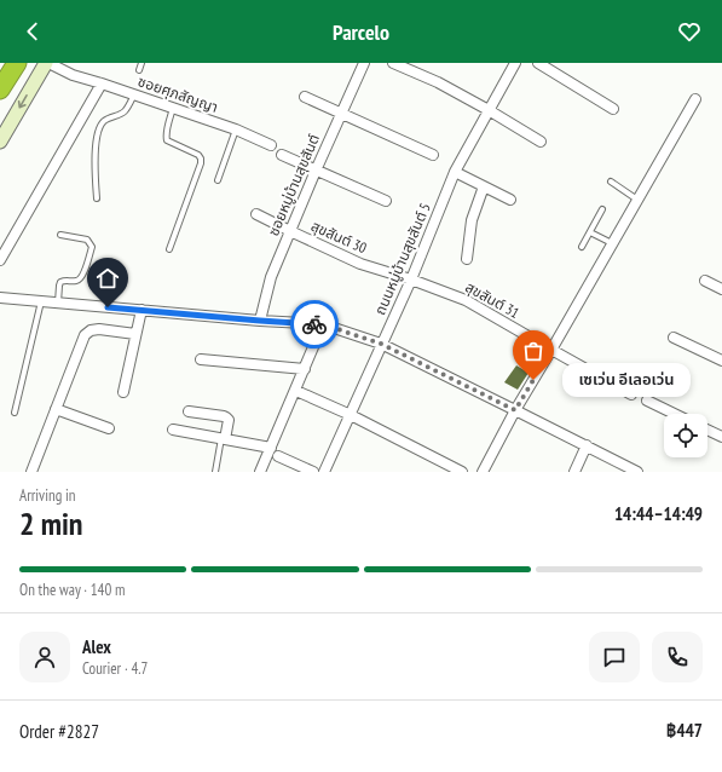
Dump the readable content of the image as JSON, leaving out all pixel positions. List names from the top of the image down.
{
  "streets": {
    "street": [
      "ซอยศุภสัญญา",
      "ซอยหมู่บ้านสุขสันต์",
      "สุขสันต์ 30",
      "ถนนหมู่บ้านสุขสันต์ 5",
      "สุขสันต์ 31"
    ]
  },
  "crossings": [
    ["ซอยหมู่บ้านสุขสันต์", "สุขสันต์ 30"],
    ["สุขสันต์ 30", "ถนนหมู่บ้านสุขสันต์ 5"],
    ["สุขสันต์ 30", "สุขสันต์ 31"],
    ["ถนนหมู่บ้านสุขสันต์ 5", "สุขสันต์ 31"]
  ],
  "places": ["เซเว่น อีเลอเว่น"],
  "page": {
    "header": "Parcelo",
    "bubble": "เซเว่น อีเลอเว่น",
    "heading": ["2 min", "Arriving in", "14:44–14:49"],
    "panel": [
      "Alex",
      "Courier · 4.7",
      "Order #2827",
      "฿447"
    ],
    "bar": "On the way · 140 m"
  }
}
